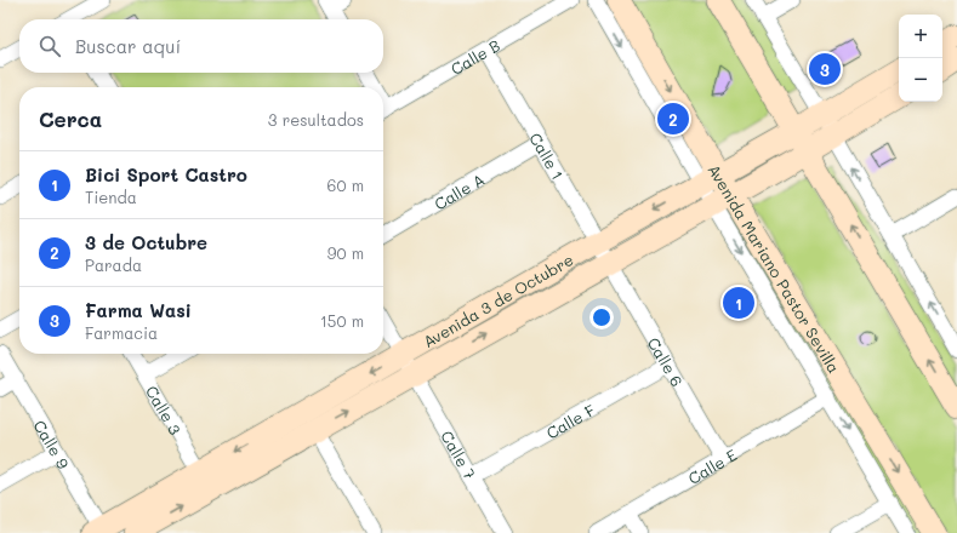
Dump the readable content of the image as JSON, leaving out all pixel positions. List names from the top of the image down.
{
  "streets": {
    "street": [
      "Calle B",
      "Calle 1",
      "Calle A",
      "Avenida Mariano Pastor Sevilla",
      "Avenida 3 de Octubre",
      "Calle 6",
      "Calle 3",
      "Calle F",
      "Calle 9",
      "Calle 7",
      "Calle E"
    ]
  },
  "crossings": [
    ["Calle B", "Calle 1"],
    ["Calle 1", "Calle A"],
    ["Calle 1", "Avenida 3 de Octubre"],
    ["Calle 1", "Calle 6"],
    ["Avenida Mariano Pastor Sevilla", "Avenida 3 de Octubre"],
    ["Avenida Mariano Pastor Sevilla", "Calle E"],
    ["Avenida 3 de Octubre", "Calle 6"],
    ["Avenida 3 de Octubre", "Calle 3"],
    ["Avenida 3 de Octubre", "Calle 9"],
    ["Avenida 3 de Octubre", "Calle 7"],
    ["Calle 6", "Calle F"],
    ["Calle 6", "Calle E"],
    ["Calle F", "Calle 7"]
  ],
  "page": {
    "map_buttons": ["+", "−"],
    "search": "Buscar aquí",
    "pins": ["3", "2", "1"],
    "heading": ["Cerca", "3 resultados"],
    "list": [
      {
        "mark": "1",
        "name": "Bici Sport Castro",
        "note": "Tienda",
        "value": "60 m"
      },
      {
        "mark": "2",
        "name": "3 de Octubre",
        "note": "Parada",
        "value": "90 m"
      },
      {
        "mark": "3",
        "name": "Farma Wasi",
        "note": "Farmacia",
        "value": "150 m"
      }
    ]
  }
}
